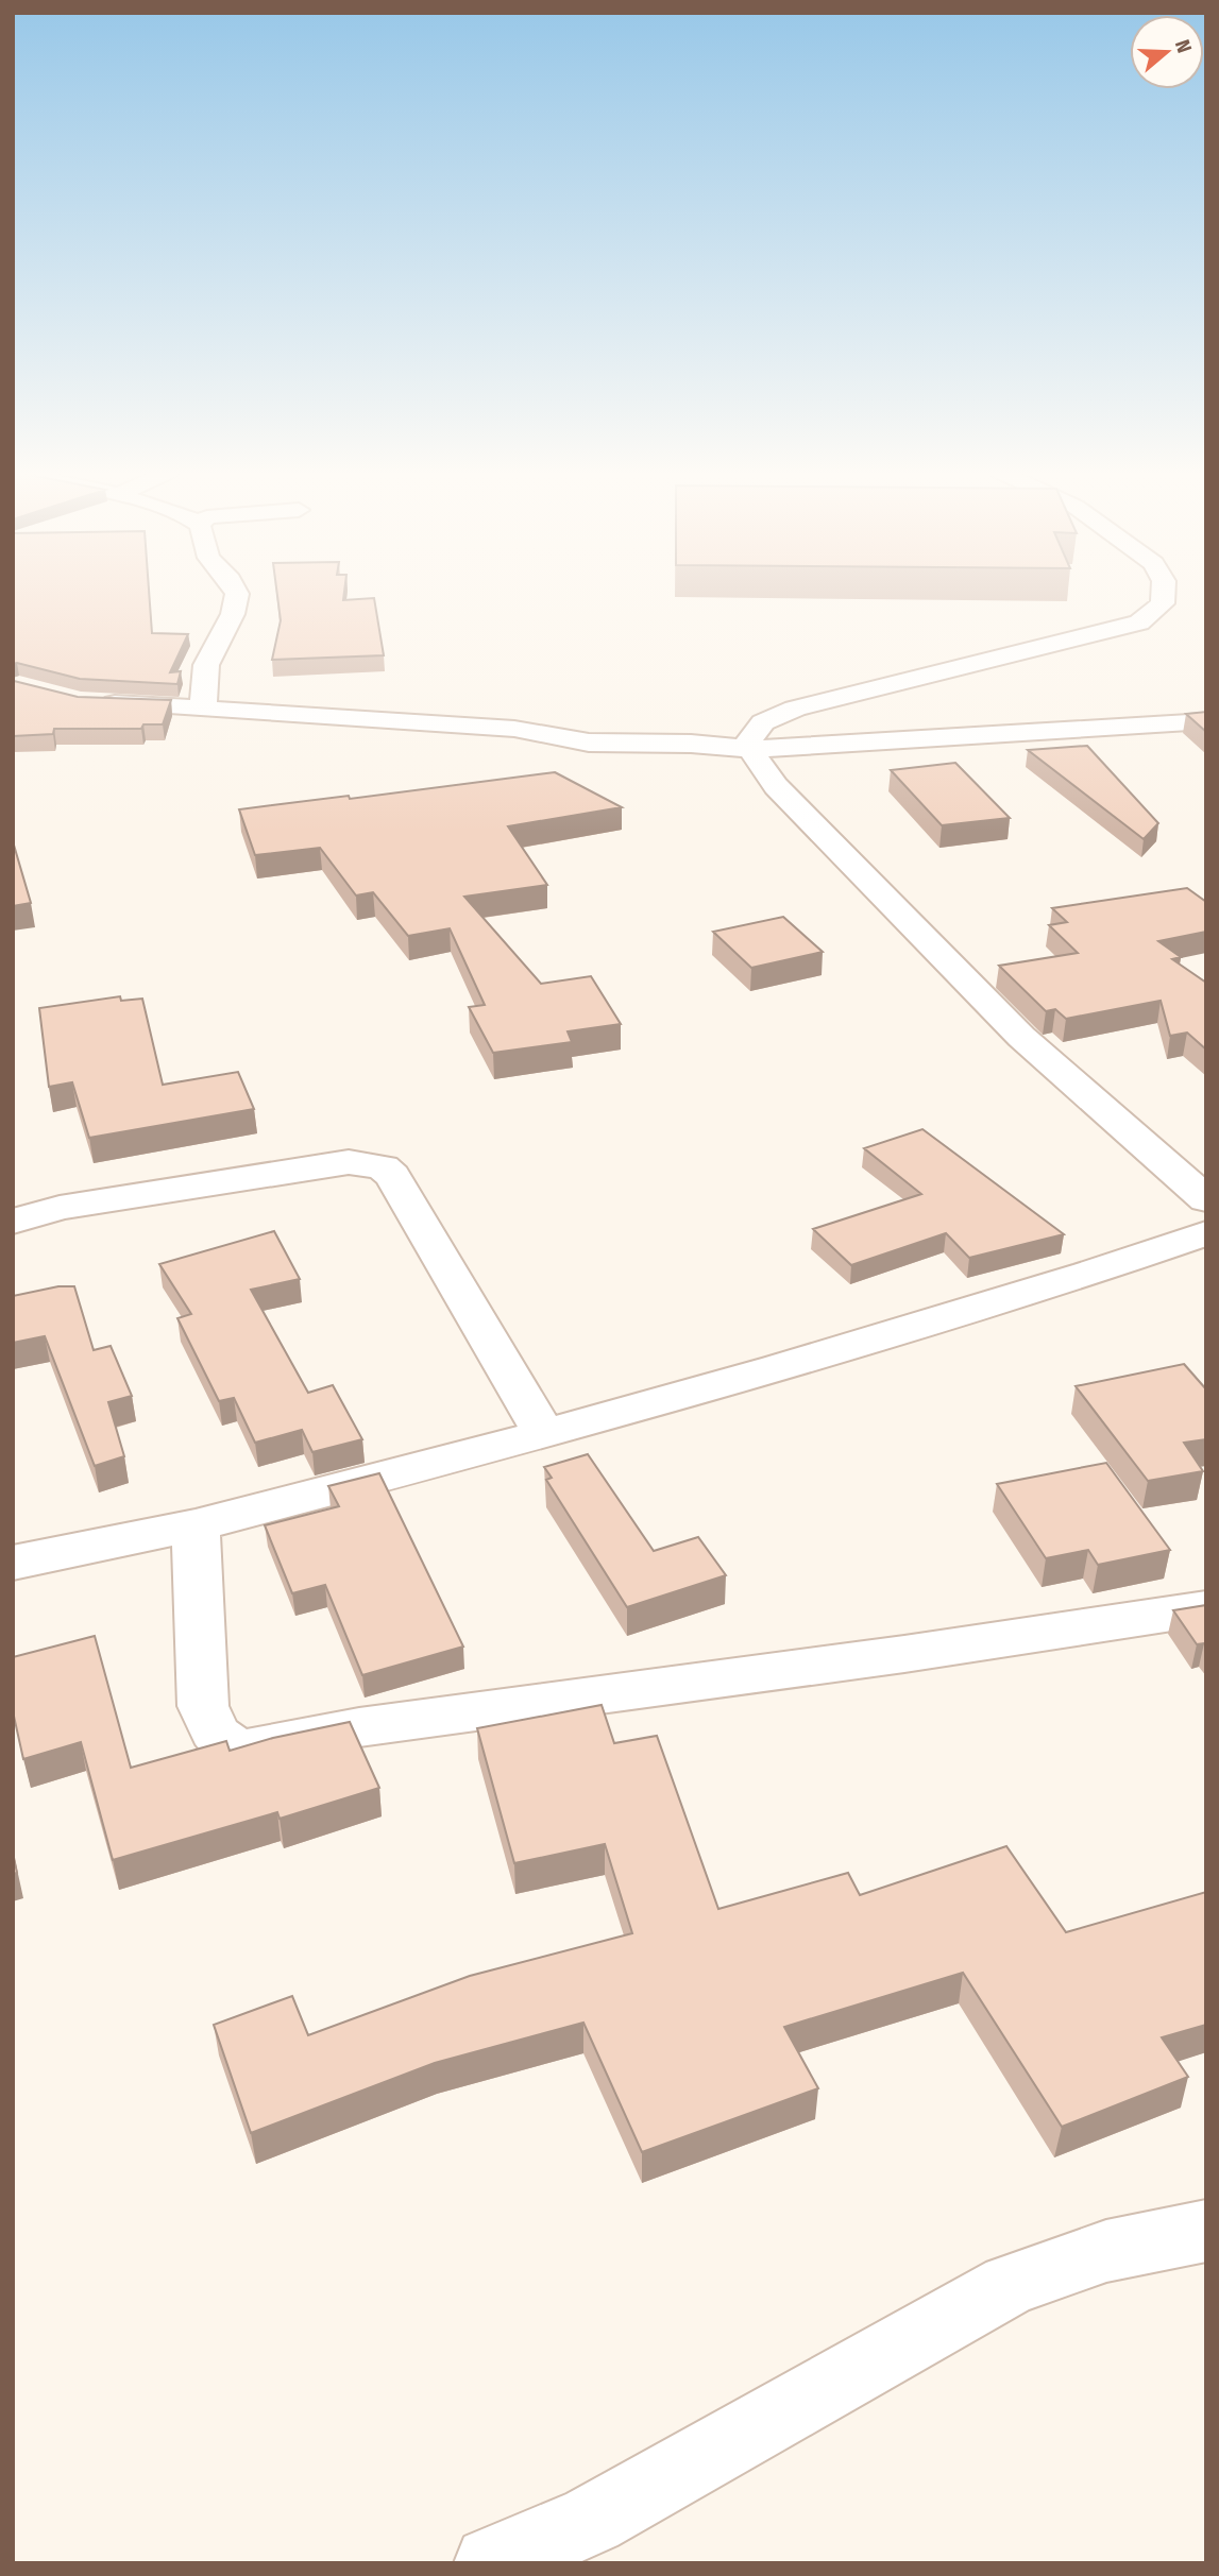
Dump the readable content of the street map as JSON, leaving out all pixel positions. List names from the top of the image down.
{
  "north": "right"
}
